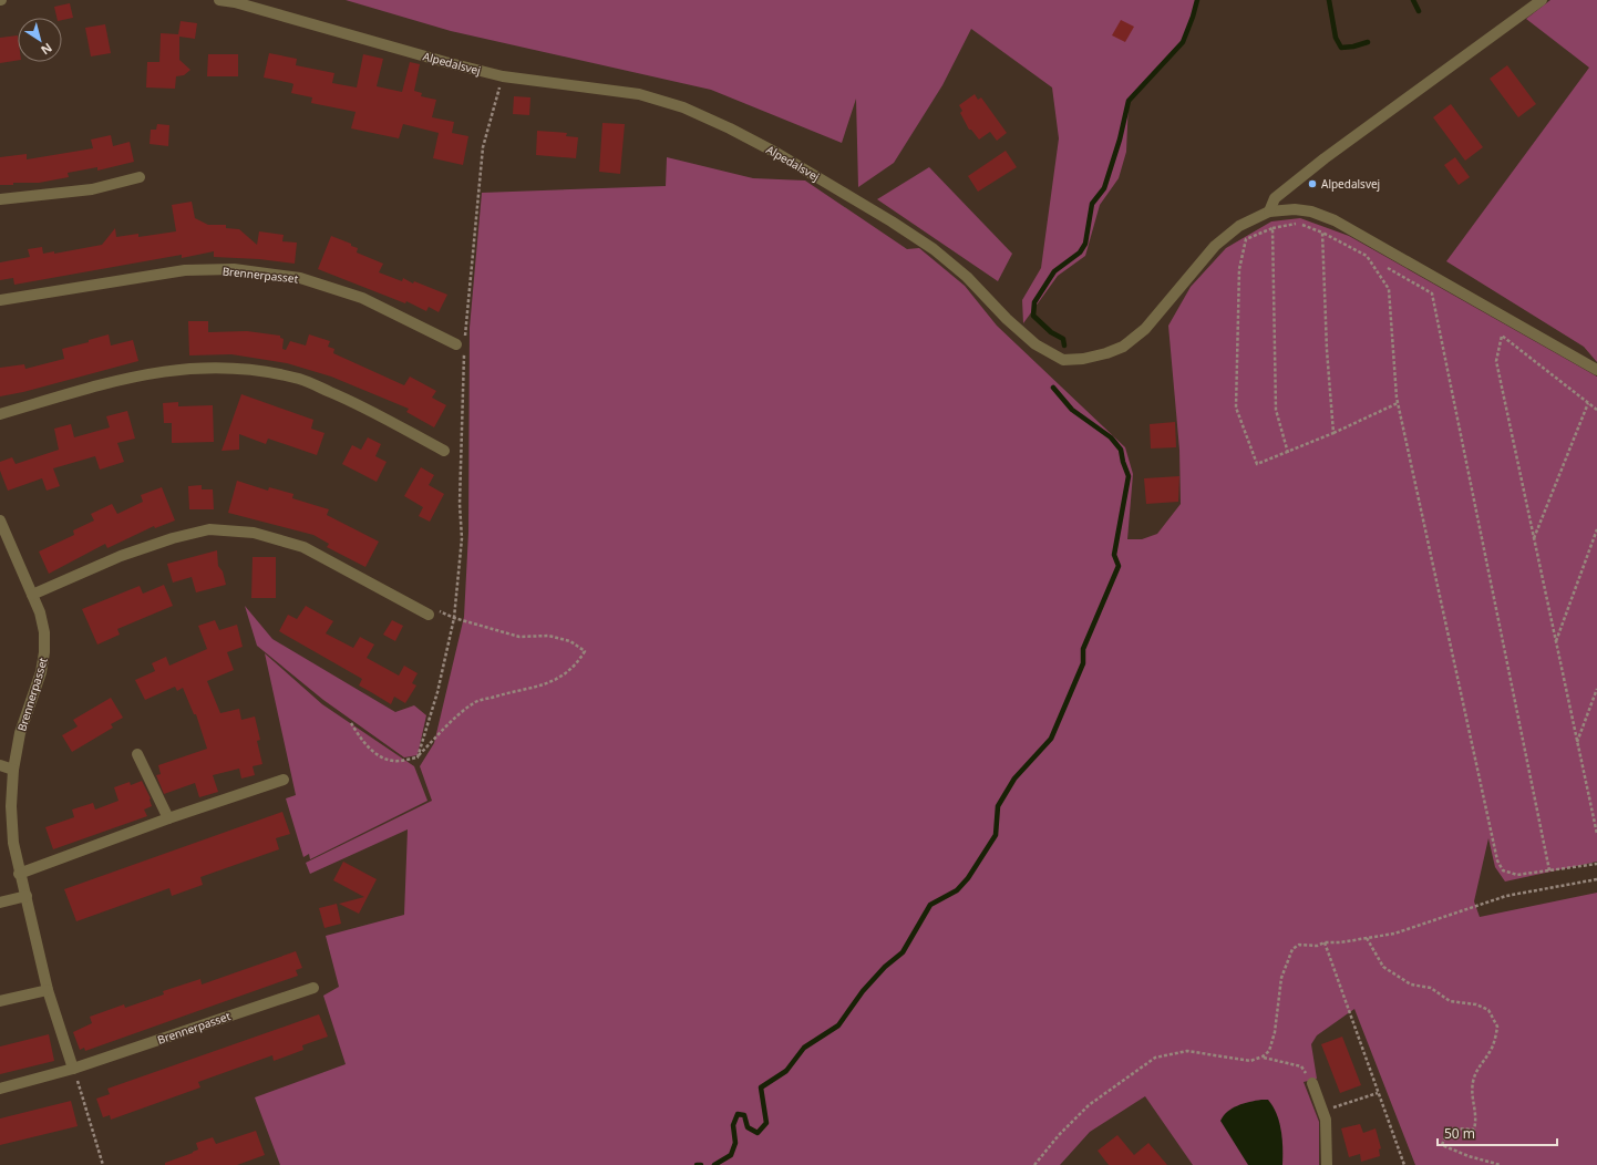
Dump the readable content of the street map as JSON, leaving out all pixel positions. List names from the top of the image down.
{
  "streets": {
    "street": ["Alpedalsvej", "Brennerpasset"]
  },
  "places": ["Alpedalsvej"],
  "scale_bar": "50 m",
  "north": "bottom right"
}
